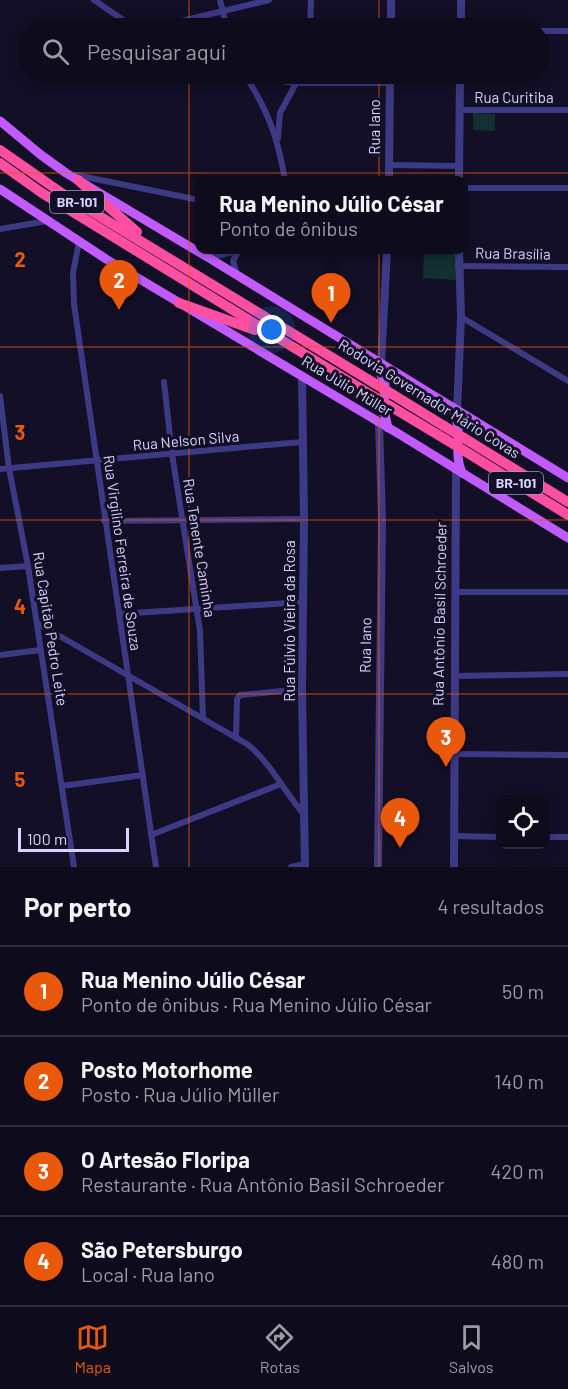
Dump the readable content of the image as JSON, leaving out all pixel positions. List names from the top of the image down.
{
  "streets": {
    "highway": ["BR-101", "Rodovia Governador Mário Covas"],
    "main road": ["Rua Júlio Müller", "Rua Antônio Basil Schroeder"],
    "street": [
      "Rua Curitiba",
      "Rua Iano",
      "Rua Brasília",
      "Rua Nelson Silva",
      "Rua Tenente Caminha",
      "Rua Virgilino Ferreira de Souza",
      "Rua Fúlvio Vieira da Rosa",
      "Rua Capitão Pedro Leite"
    ]
  },
  "crossings": [
    ["Rua Iano", "Rua Júlio Müller"],
    ["Rua Brasília", "Rua Antônio Basil Schroeder"],
    ["Rua Júlio Müller", "Rua Virgilino Ferreira de Souza"],
    ["Rua Júlio Müller", "Rua Antônio Basil Schroeder"],
    ["Rua Júlio Müller", "Rua Fúlvio Vieira da Rosa"],
    ["Rodovia Governador Mário Covas", "Rua Antônio Basil Schroeder"],
    ["Rua Nelson Silva", "Rua Tenente Caminha"],
    ["Rua Nelson Silva", "Rua Virgilino Ferreira de Souza"],
    ["Rua Nelson Silva", "Rua Fúlvio Vieira da Rosa"],
    ["Rua Nelson Silva", "Rua Capitão Pedro Leite"]
  ],
  "scale_bar": "100 m",
  "page": {
    "search": "Pesquisar aqui",
    "popup": ["Rua Menino Júlio César", "Ponto de ônibus"],
    "pins": [
      "2",
      "1",
      "3",
      "4"
    ],
    "scale": "100 m",
    "heading": ["Por perto", "4 resultados"],
    "list": [
      {
        "mark": "1",
        "name": "Rua Menino Júlio César",
        "note": "Ponto de ônibus · Rua Menino Júlio César",
        "value": "50 m"
      },
      {
        "mark": "2",
        "name": "Posto Motorhome",
        "note": "Posto · Rua Júlio Müller",
        "value": "140 m"
      },
      {
        "mark": "3",
        "name": "O Artesão Floripa",
        "note": "Restaurante · Rua Antônio Basil Schroeder",
        "value": "420 m"
      },
      {
        "mark": "4",
        "name": "São Petersburgo",
        "note": "Local · Rua Iano",
        "value": "480 m"
      }
    ],
    "nav": ["Mapa", "Rotas", "Salvos"]
  },
  "grid": {
    "rows": [
      "2",
      "3",
      "4",
      "5"
    ]
  }
}
